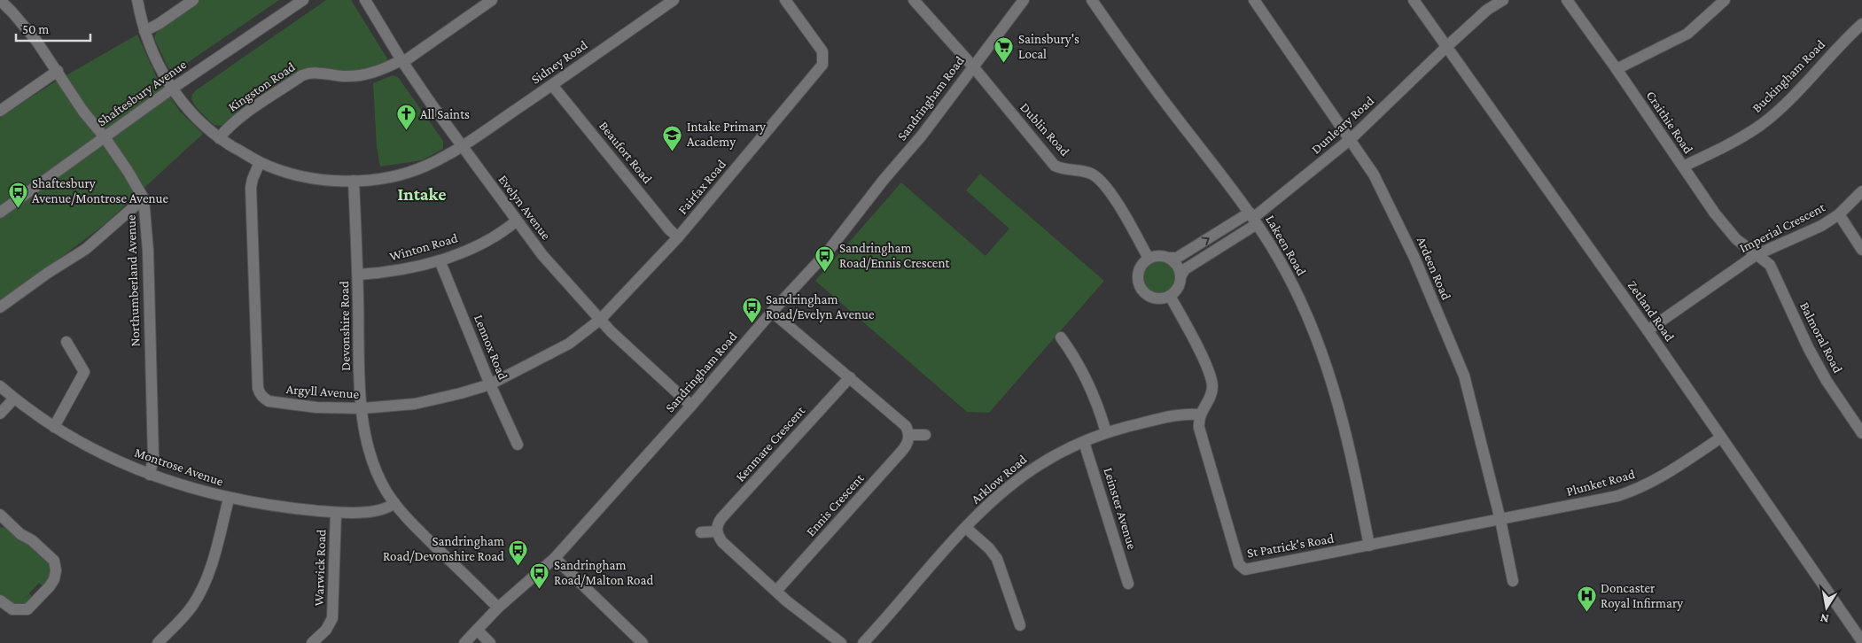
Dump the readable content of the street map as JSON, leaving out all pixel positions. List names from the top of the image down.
{
  "streets": {
    "street": [
      "Sidney Road",
      "Buckingham Road",
      "Kingston Road",
      "Shaftesbury Avenue",
      "Sandringham Road",
      "Craithie Road",
      "Dunleary Road",
      "Dublin Road",
      "Beaufort Road",
      "Fairfax Road",
      "Evelyn Avenue",
      "Imperial Crescent",
      "Lakeen Road",
      "Winton Road",
      "Ardeen Road",
      "Northumberland Avenue",
      "Zetland Road",
      "Devonshire Road",
      "Balmoral Road",
      "Lennox Road",
      "Argyll Avenue",
      "Kenmare Crescent",
      "Montrose Avenue",
      "Arklow Road",
      "Plunket Road",
      "Ennis Crescent",
      "Leinster Avenue",
      "St Patrick's Road",
      "Warwick Road"
    ]
  },
  "crossings": [
    ["Sidney Road", "Kingston Road"],
    ["Sidney Road", "Shaftesbury Avenue"],
    ["Sidney Road", "Beaufort Road"],
    ["Sidney Road", "Evelyn Avenue"],
    ["Sidney Road", "Devonshire Road"],
    ["Sidney Road", "Argyll Avenue"],
    ["Buckingham Road", "Craithie Road"],
    ["Kingston Road", "Evelyn Avenue"],
    ["Shaftesbury Avenue", "Northumberland Avenue"],
    ["Sandringham Road", "Dublin Road"],
    ["Sandringham Road", "Evelyn Avenue"],
    ["Sandringham Road", "Devonshire Road"],
    ["Craithie Road", "Imperial Crescent"],
    ["Craithie Road", "Balmoral Road"],
    ["Dunleary Road", "Dublin Road"],
    ["Dunleary Road", "Lakeen Road"],
    ["Dunleary Road", "Ardeen Road"],
    ["Dunleary Road", "Zetland Road"],
    ["Beaufort Road", "Fairfax Road"],
    ["Fairfax Road", "Evelyn Avenue"],
    ["Fairfax Road", "Argyll Avenue"],
    ["Evelyn Avenue", "Winton Road"],
    ["Evelyn Avenue", "Argyll Avenue"],
    ["Imperial Crescent", "Zetland Road"],
    ["Imperial Crescent", "Balmoral Road"],
    ["Lakeen Road", "St Patrick's Road"],
    ["Winton Road", "Devonshire Road"],
    ["Winton Road", "Lennox Road"],
    ["Ardeen Road", "Plunket Road"],
    ["Ardeen Road", "St Patrick's Road"],
    ["Northumberland Avenue", "Montrose Avenue"],
    ["Zetland Road", "Plunket Road"],
    ["Devonshire Road", "Argyll Avenue"],
    ["Devonshire Road", "Montrose Avenue"],
    ["Lennox Road", "Argyll Avenue"],
    ["Montrose Avenue", "Warwick Road"],
    ["Arklow Road", "Leinster Avenue"],
    ["Arklow Road", "St Patrick's Road"],
    ["Plunket Road", "St Patrick's Road"]
  ],
  "districts": ["Intake"],
  "places": {
    "supermarket": ["Sainsbury's Local"],
    "church": ["All Saints"],
    "school or university": ["Intake Primary Academy"],
    "bus stop": [
      "Shaftesbury Avenue/Montrose Avenue",
      "Sandringham Road/Ennis Crescent",
      "Sandringham Road/Evelyn Avenue",
      "Sandringham Road/Devonshire Road",
      "Sandringham Road/Malton Road"
    ],
    "hospital": ["Doncaster Royal Infirmary"]
  },
  "scale_bar": "50 m",
  "north": "bottom"
}
